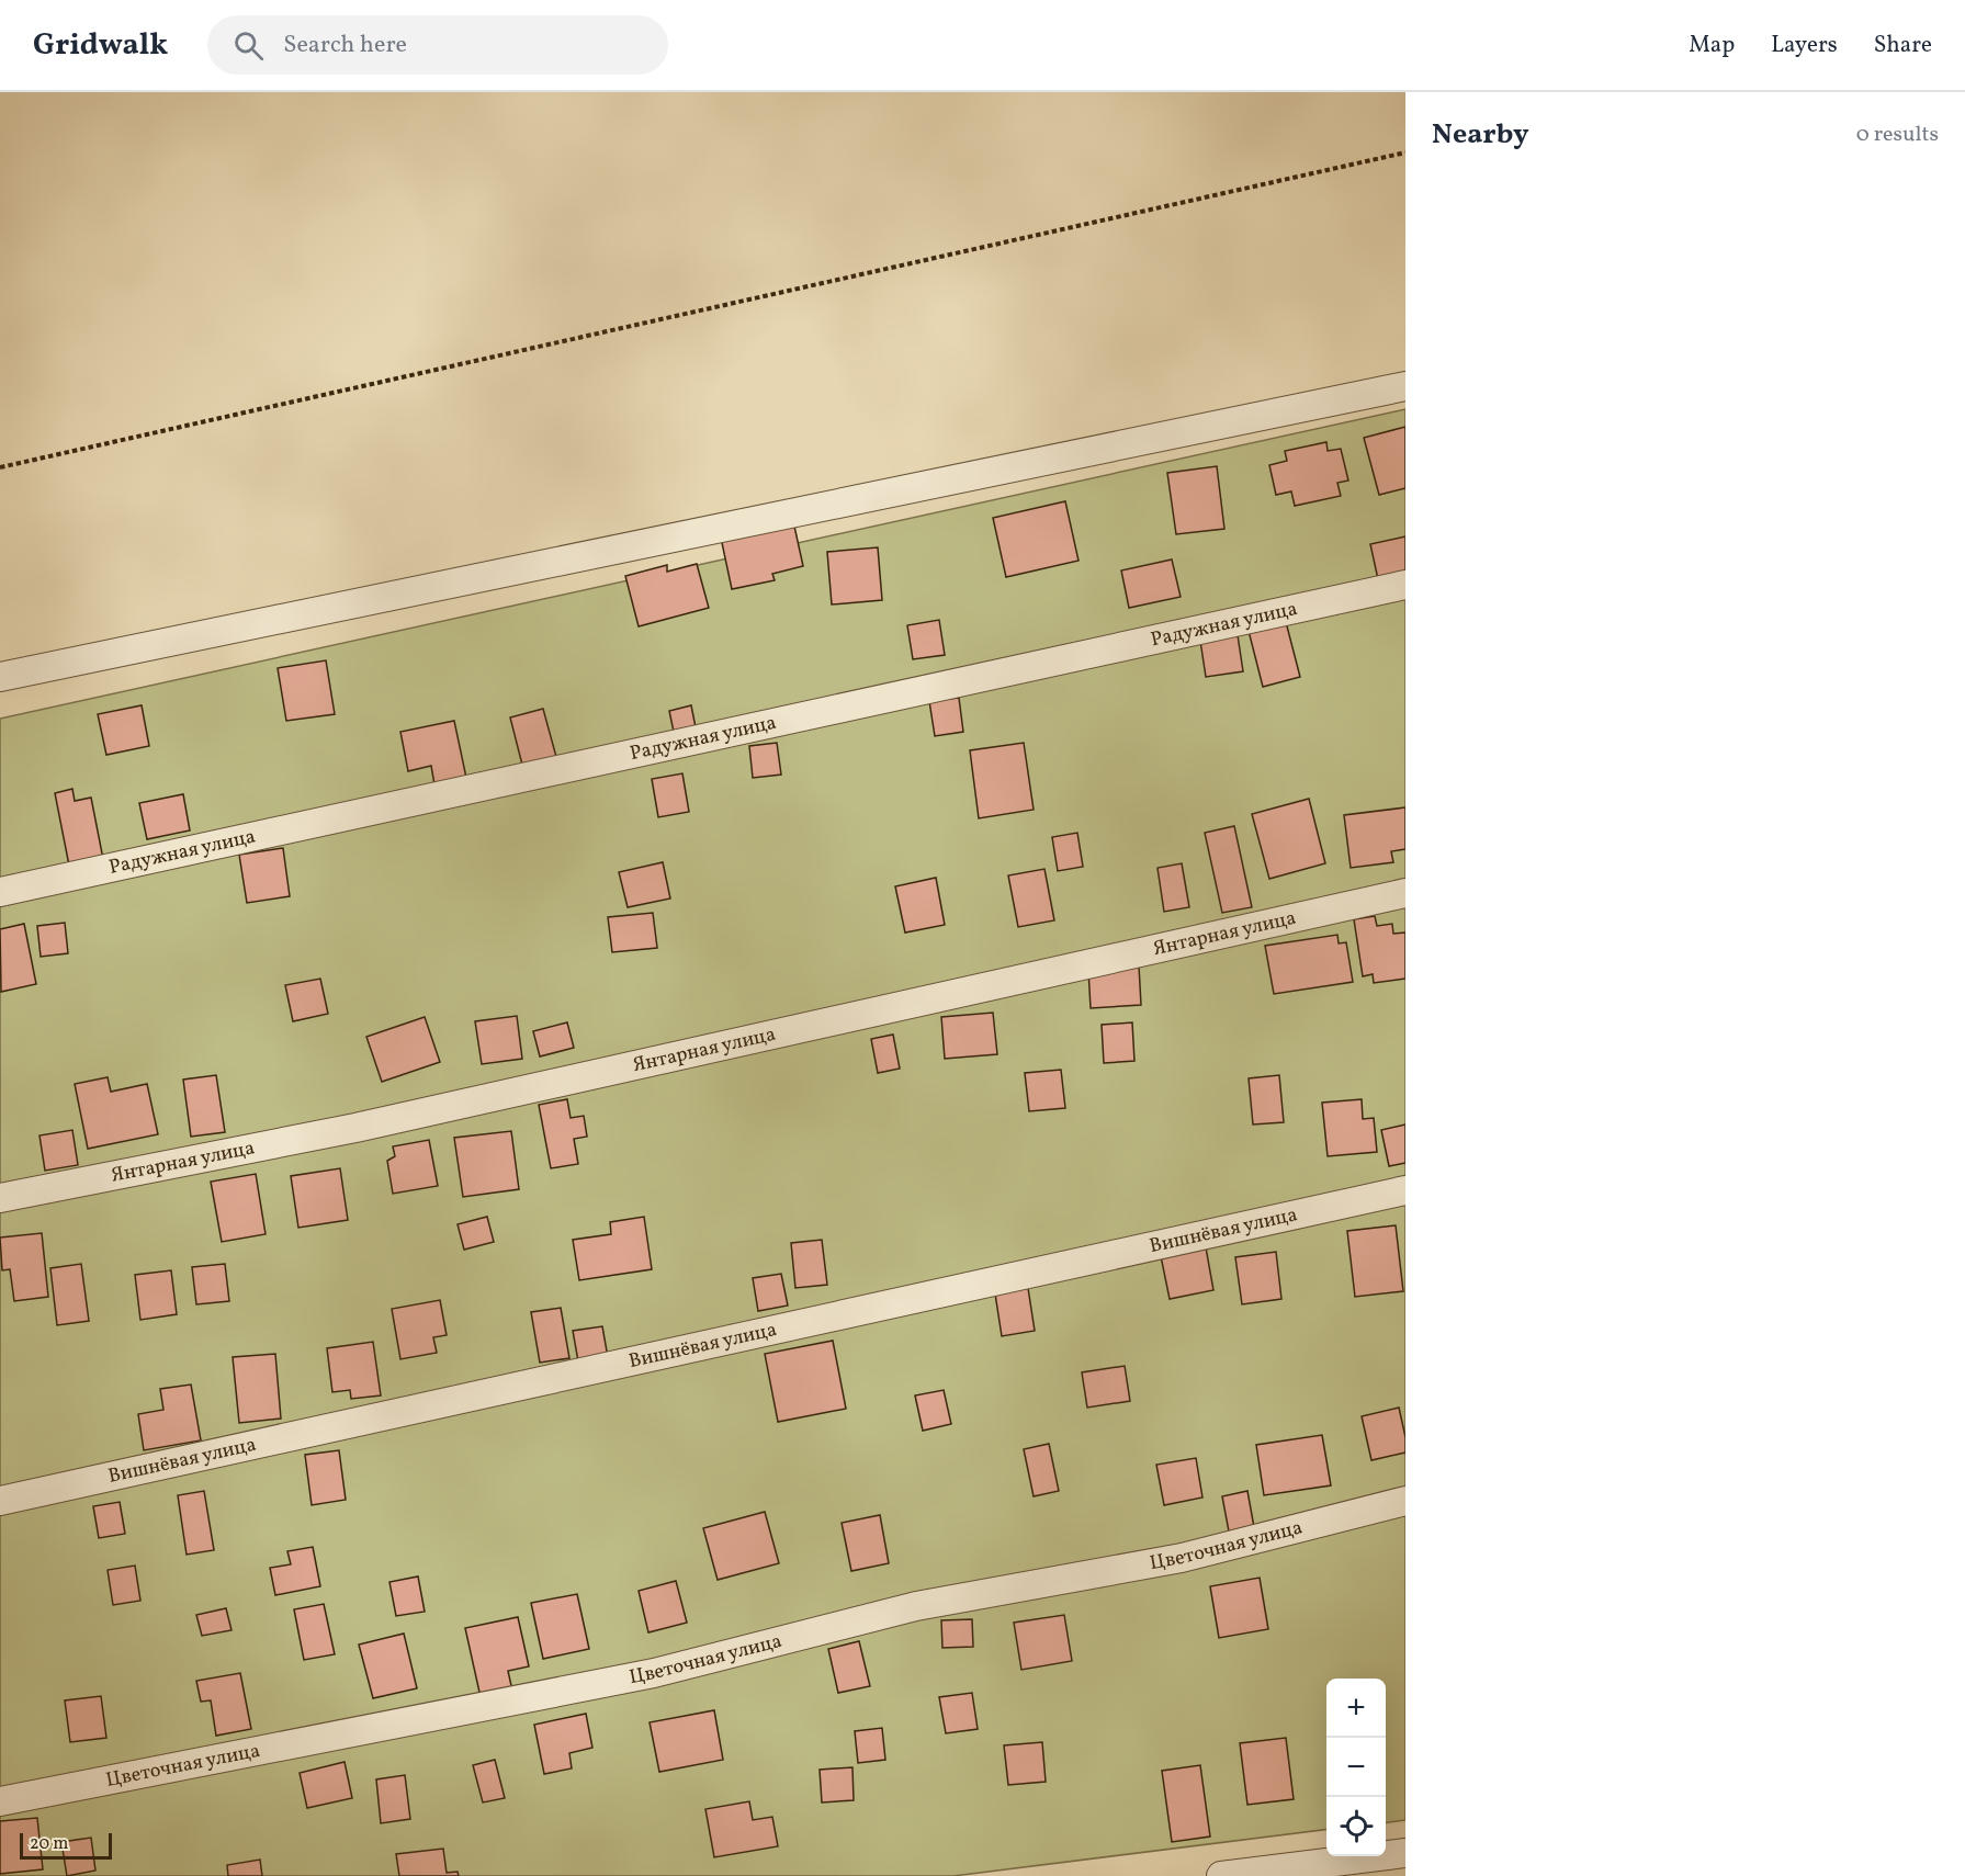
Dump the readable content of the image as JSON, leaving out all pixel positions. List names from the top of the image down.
{
  "streets": {
    "street": [
      "Радужная улица",
      "Янтарная улица",
      "Вишнёвая улица",
      "Цветочная улица"
    ]
  },
  "scale_bar": "20 m",
  "page": {
    "header": "Gridwalk",
    "search": "Search here",
    "nav": ["Map", "Layers", "Share"],
    "heading": ["Nearby", "0 results"],
    "map_buttons": ["+", "−"],
    "scale": "20 m"
  }
}
